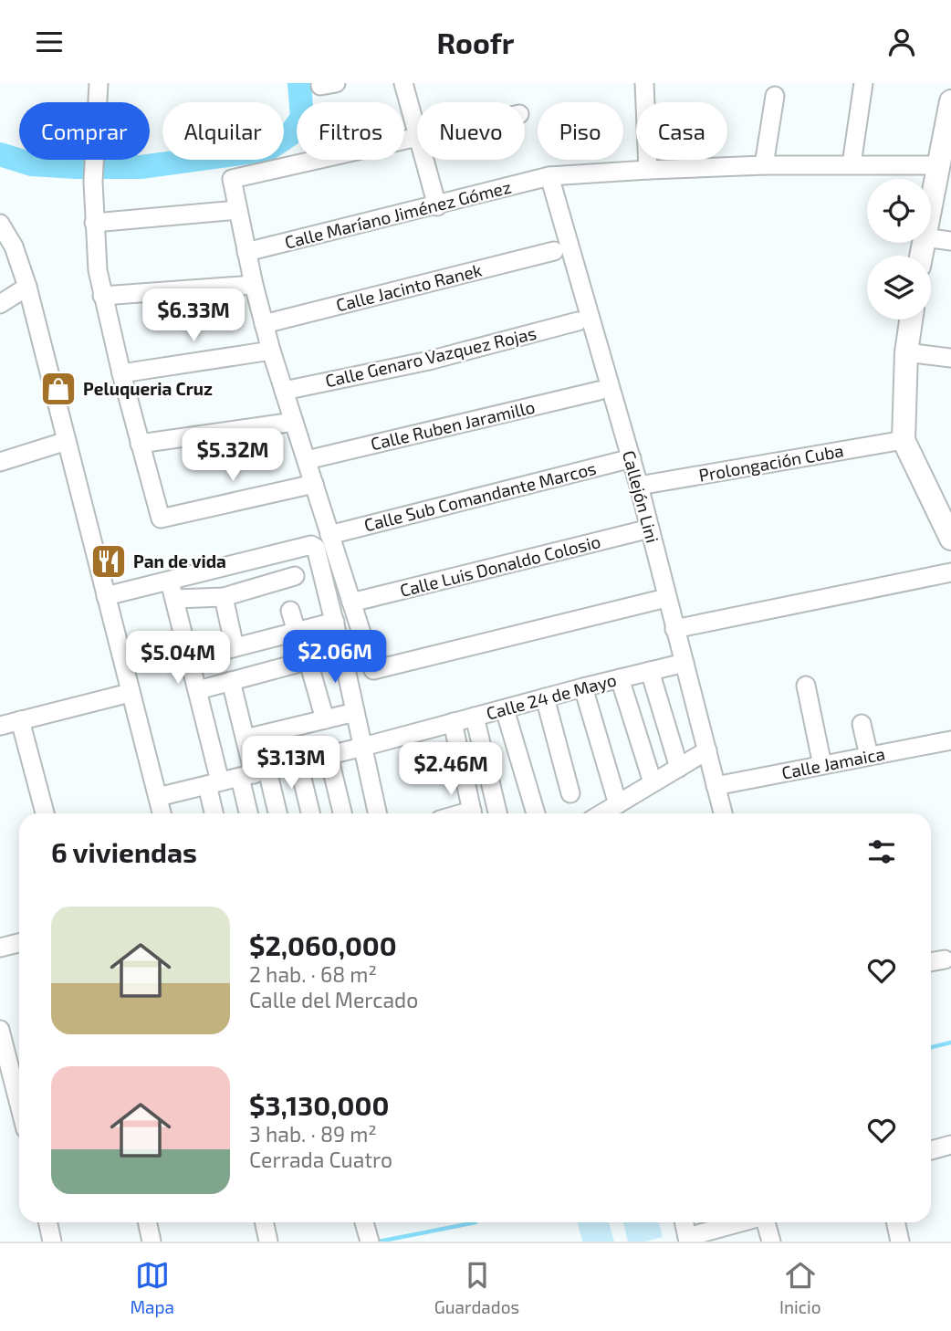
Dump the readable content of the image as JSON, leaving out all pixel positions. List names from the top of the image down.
{
  "streets": {
    "street": [
      "Calle Maríano Jiménez Gómez",
      "Calle Jacinto Ranek",
      "Calle Genaro Vazquez Rojas",
      "Calle Ruben Jaramillo",
      "Prolongación Cuba",
      "Calle Sub Comandante Marcos",
      "Callejón Lini",
      "Calle Luis Donaldo Colosio",
      "Calle 24 de Mayo",
      "Calle Jamaica"
    ]
  },
  "crossings": [
    ["Calle Maríano Jiménez Gómez", "Callejón Lini"],
    ["Prolongación Cuba", "Callejón Lini"],
    ["Calle Sub Comandante Marcos", "Callejón Lini"],
    ["Callejón Lini", "Calle Luis Donaldo Colosio"],
    ["Callejón Lini", "Calle 24 de Mayo"],
    ["Callejón Lini", "Calle Jamaica"]
  ],
  "places": {
    "shop": ["Peluqueria Cruz"],
    "restaurant": ["Pan de vida"]
  },
  "page": {
    "header": "Roofr",
    "chip": [
      "Comprar",
      "Alquilar",
      "Filtros",
      "Nuevo",
      "Piso",
      "Casa"
    ],
    "price": [
      "$6.33M",
      "$5.32M",
      "$2.06M",
      "$5.04M",
      "$3.13M",
      "$2.46M"
    ],
    "heading": "6 viviendas",
    "list": [
      {
        "name": "$2,060,000",
        "note": "2 hab. · 68 m² · Calle del Mercado"
      },
      {
        "name": "$3,130,000",
        "note": "3 hab. · 89 m² · Cerrada Cuatro"
      }
    ],
    "tabs": ["Mapa", "Guardados", "Inicio"]
  }
}
